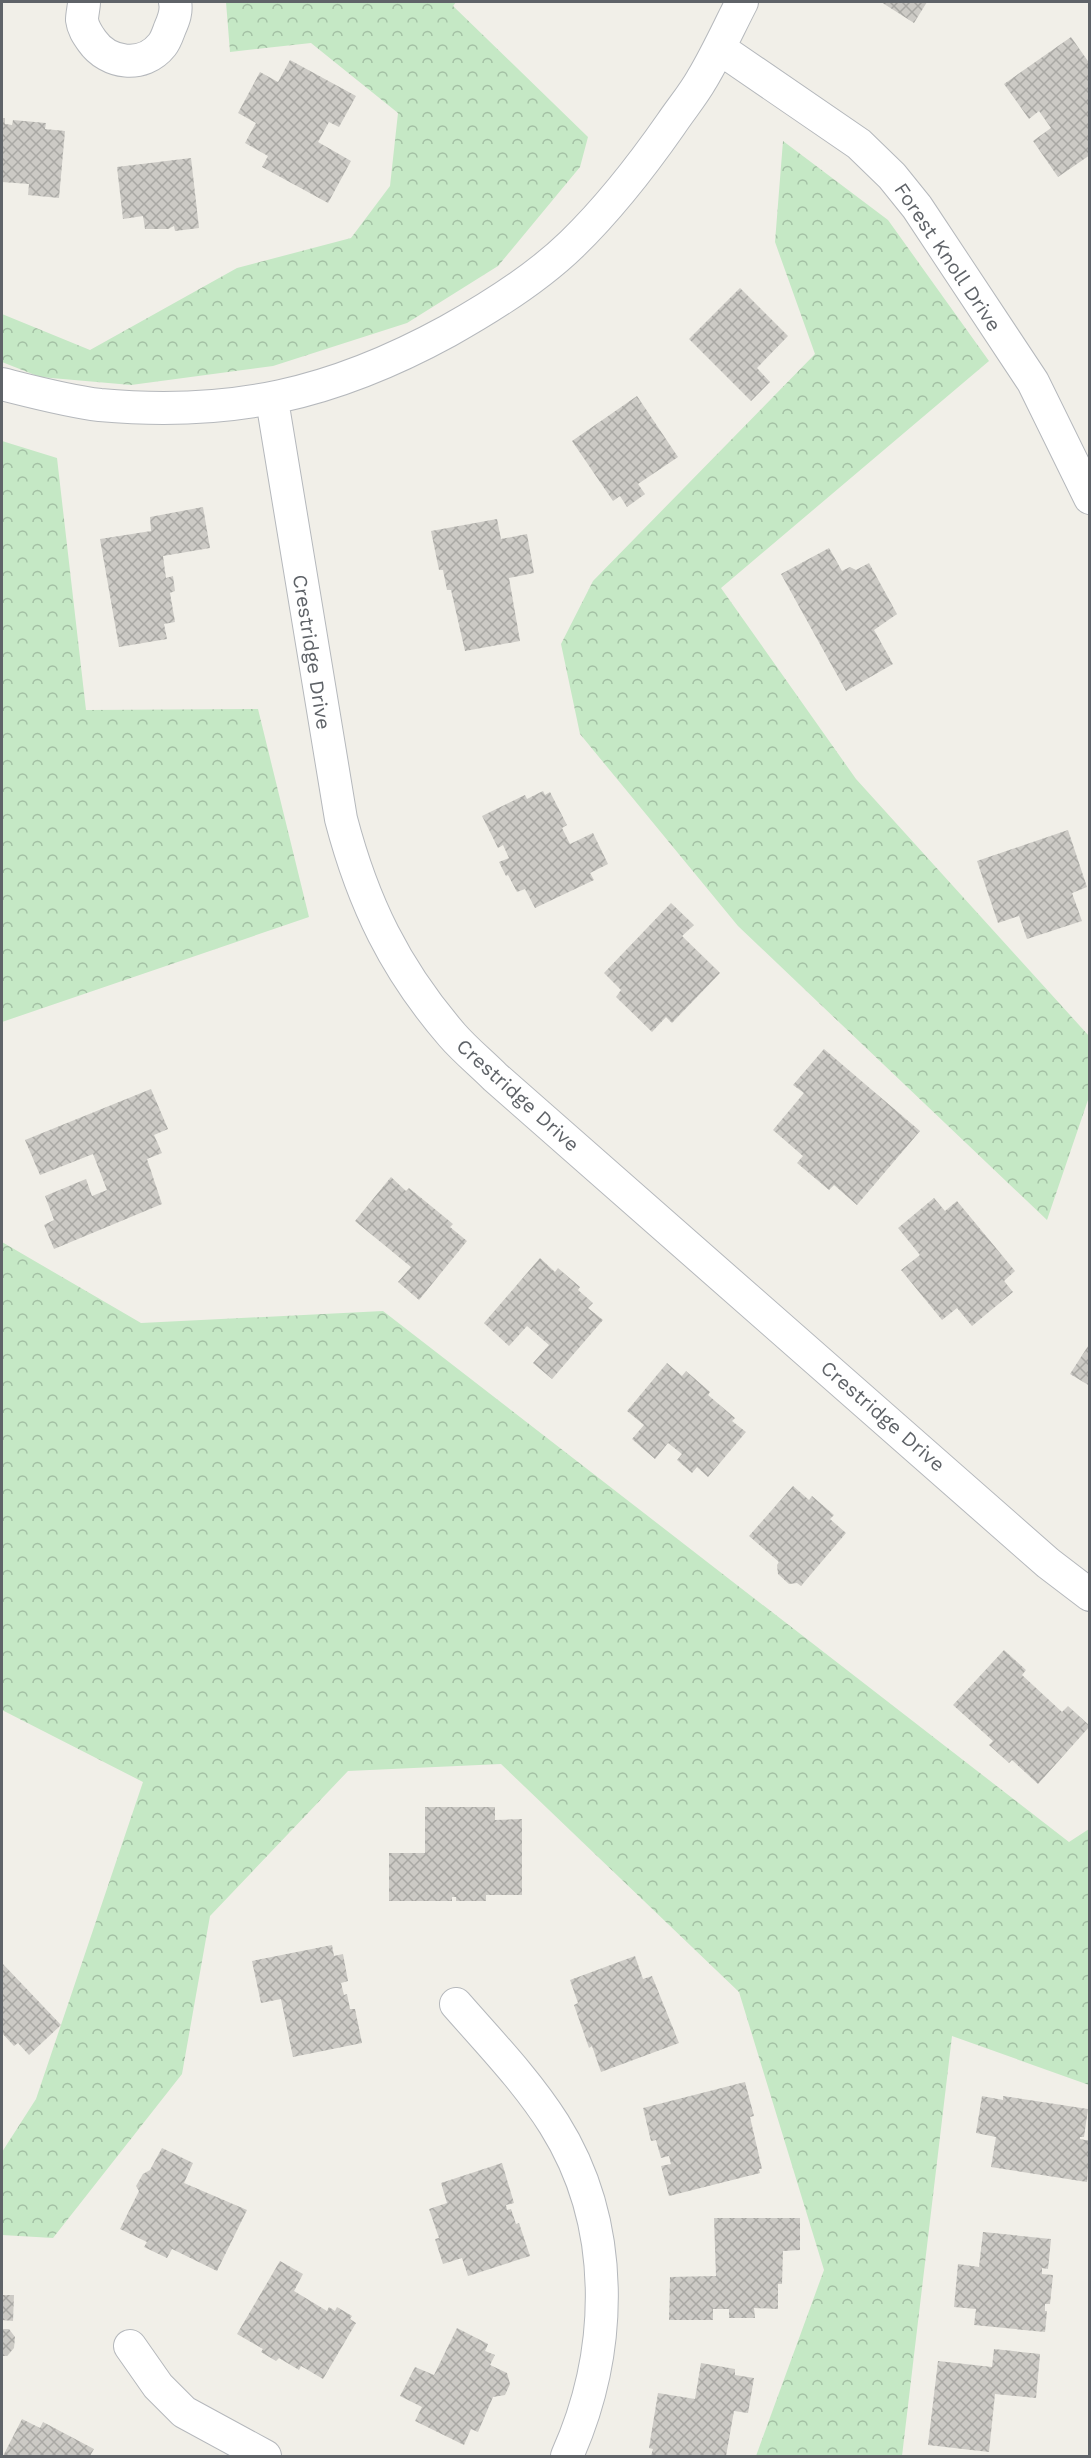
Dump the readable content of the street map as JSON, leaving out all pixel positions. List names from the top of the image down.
{
  "streets": {
    "street": ["Forest Knoll Drive", "Crestridge Drive"]
  }
}
